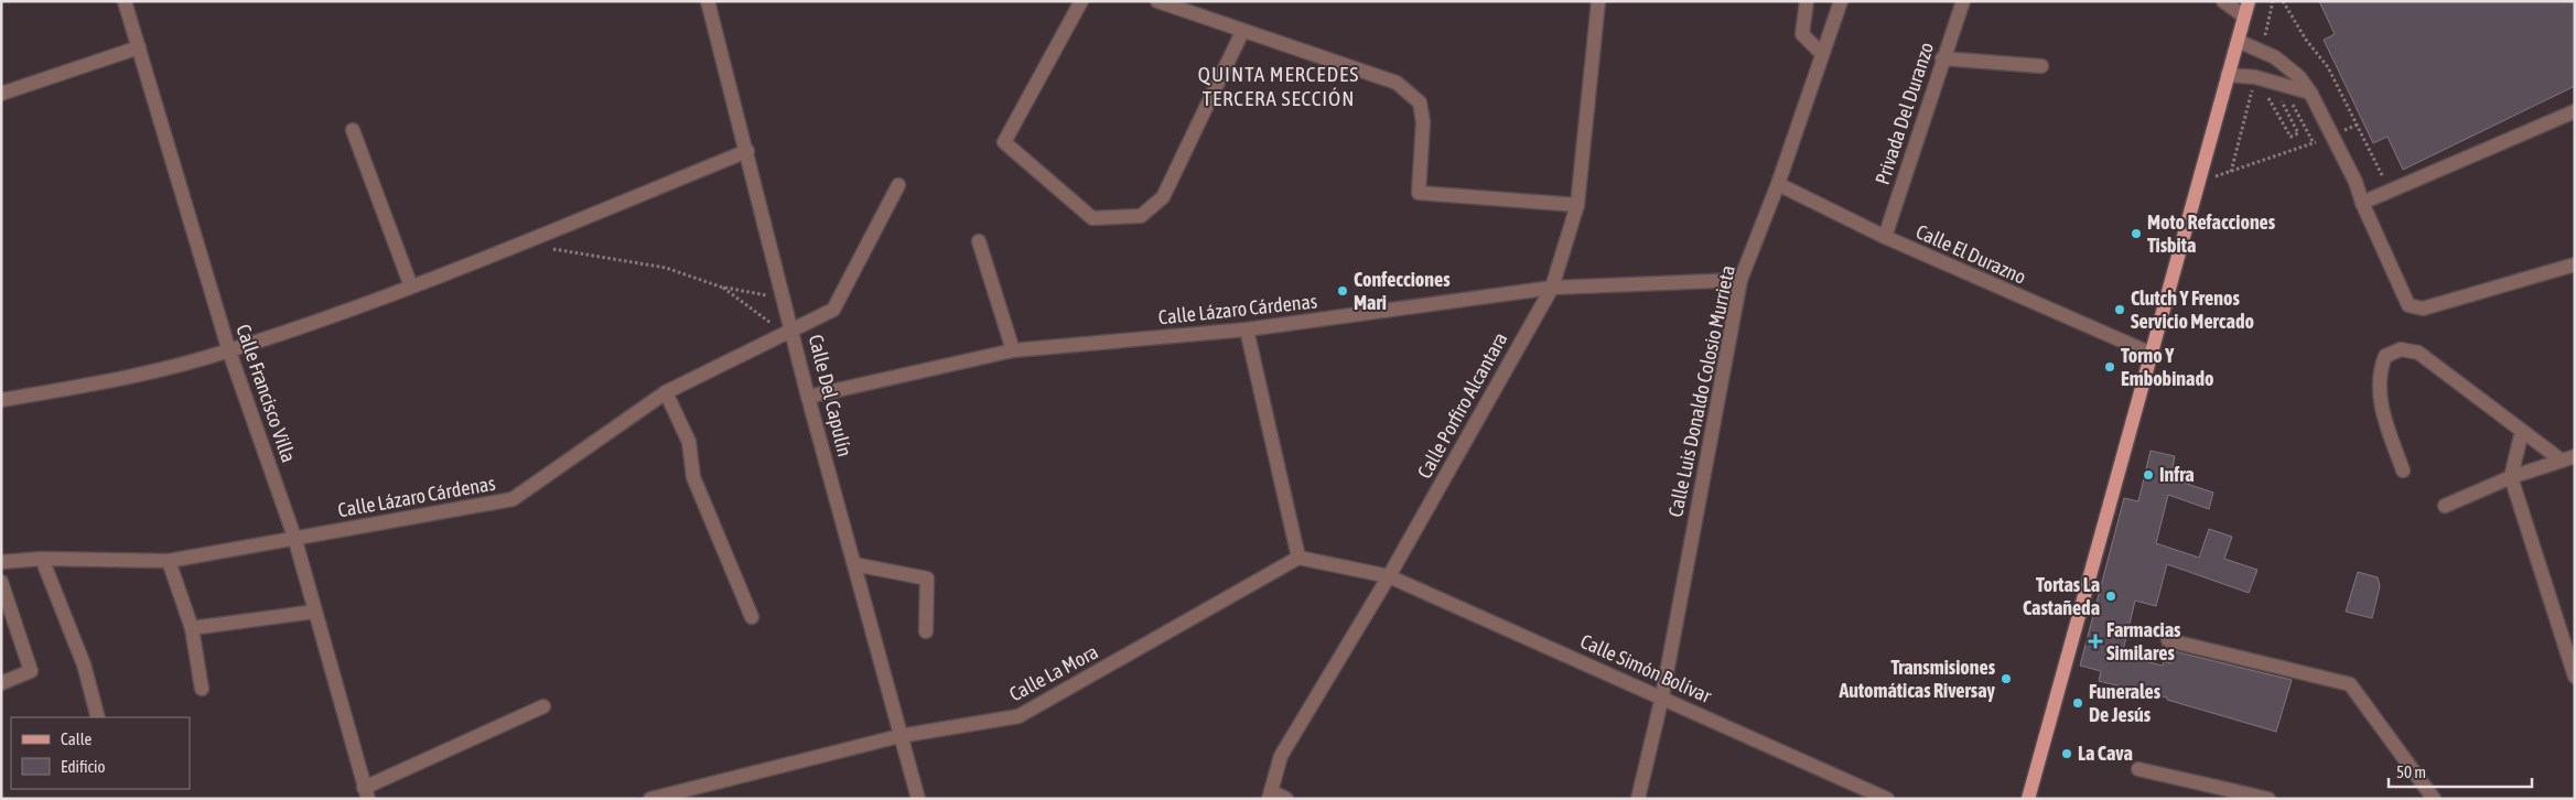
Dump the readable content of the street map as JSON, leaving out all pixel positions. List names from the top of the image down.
{
  "streets": {
    "street": [
      "Privada Del Duranzo",
      "Calle El Durazno",
      "Calle Lázaro Cárdenas",
      "Calle Luis Donaldo Colosio Murrieta",
      "Calle Francisco Villa",
      "Calle Del Capulín",
      "Calle Porfiro Alcantara",
      "Calle Simón Bolívar",
      "Calle La Mora"
    ]
  },
  "crossings": [
    ["Privada Del Duranzo", "Calle El Durazno"],
    ["Calle El Durazno", "Calle Luis Donaldo Colosio Murrieta"],
    ["Calle Lázaro Cárdenas", "Calle Luis Donaldo Colosio Murrieta"],
    ["Calle Lázaro Cárdenas", "Calle Francisco Villa"],
    ["Calle Lázaro Cárdenas", "Calle Del Capulín"],
    ["Calle Lázaro Cárdenas", "Calle Porfiro Alcantara"],
    ["Calle Luis Donaldo Colosio Murrieta", "Calle Simón Bolívar"],
    ["Calle Del Capulín", "Calle La Mora"],
    ["Calle Porfiro Alcantara", "Calle Simón Bolívar"]
  ],
  "districts": ["QUINTA MERCEDES TERCERA SECCIÓN"],
  "places": {
    "other": [
      "Moto Refacciones Tisbita",
      "Confecciones Mari",
      "Clutch Y Frenos Servicio Mercado",
      "Torno Y Embobinado",
      "Infra",
      "Tortas La Castañeda",
      "Transmisiones Automáticas Riversay",
      "Funerales De Jesús",
      "La Cava"
    ],
    "health": ["Farmacias Similares"]
  },
  "legend": ["Calle", "Edificio"],
  "scale_bar": "50 m"
}
